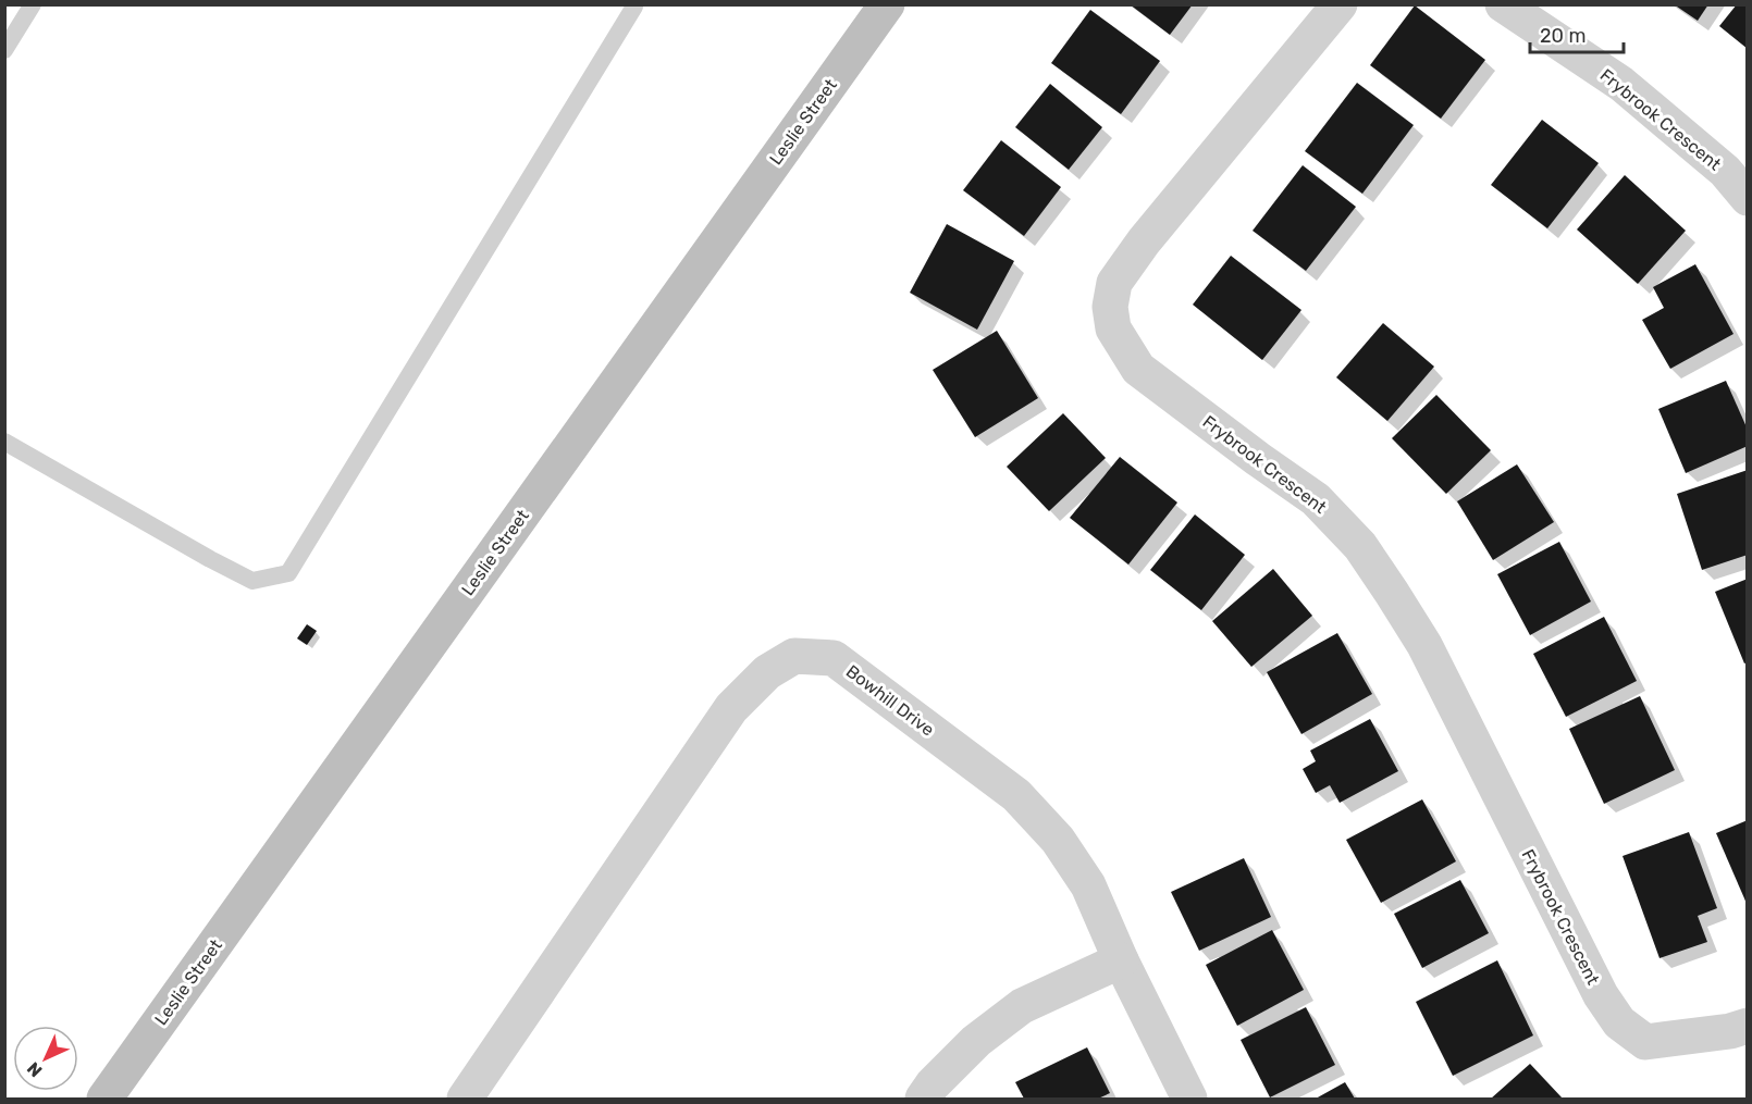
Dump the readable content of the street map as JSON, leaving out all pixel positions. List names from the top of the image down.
{
  "streets": {
    "main road": ["Leslie Street"],
    "street": ["Frybrook Crescent", "Bowhill Drive"]
  },
  "scale_bar": "20 m",
  "north": "bottom left"
}
